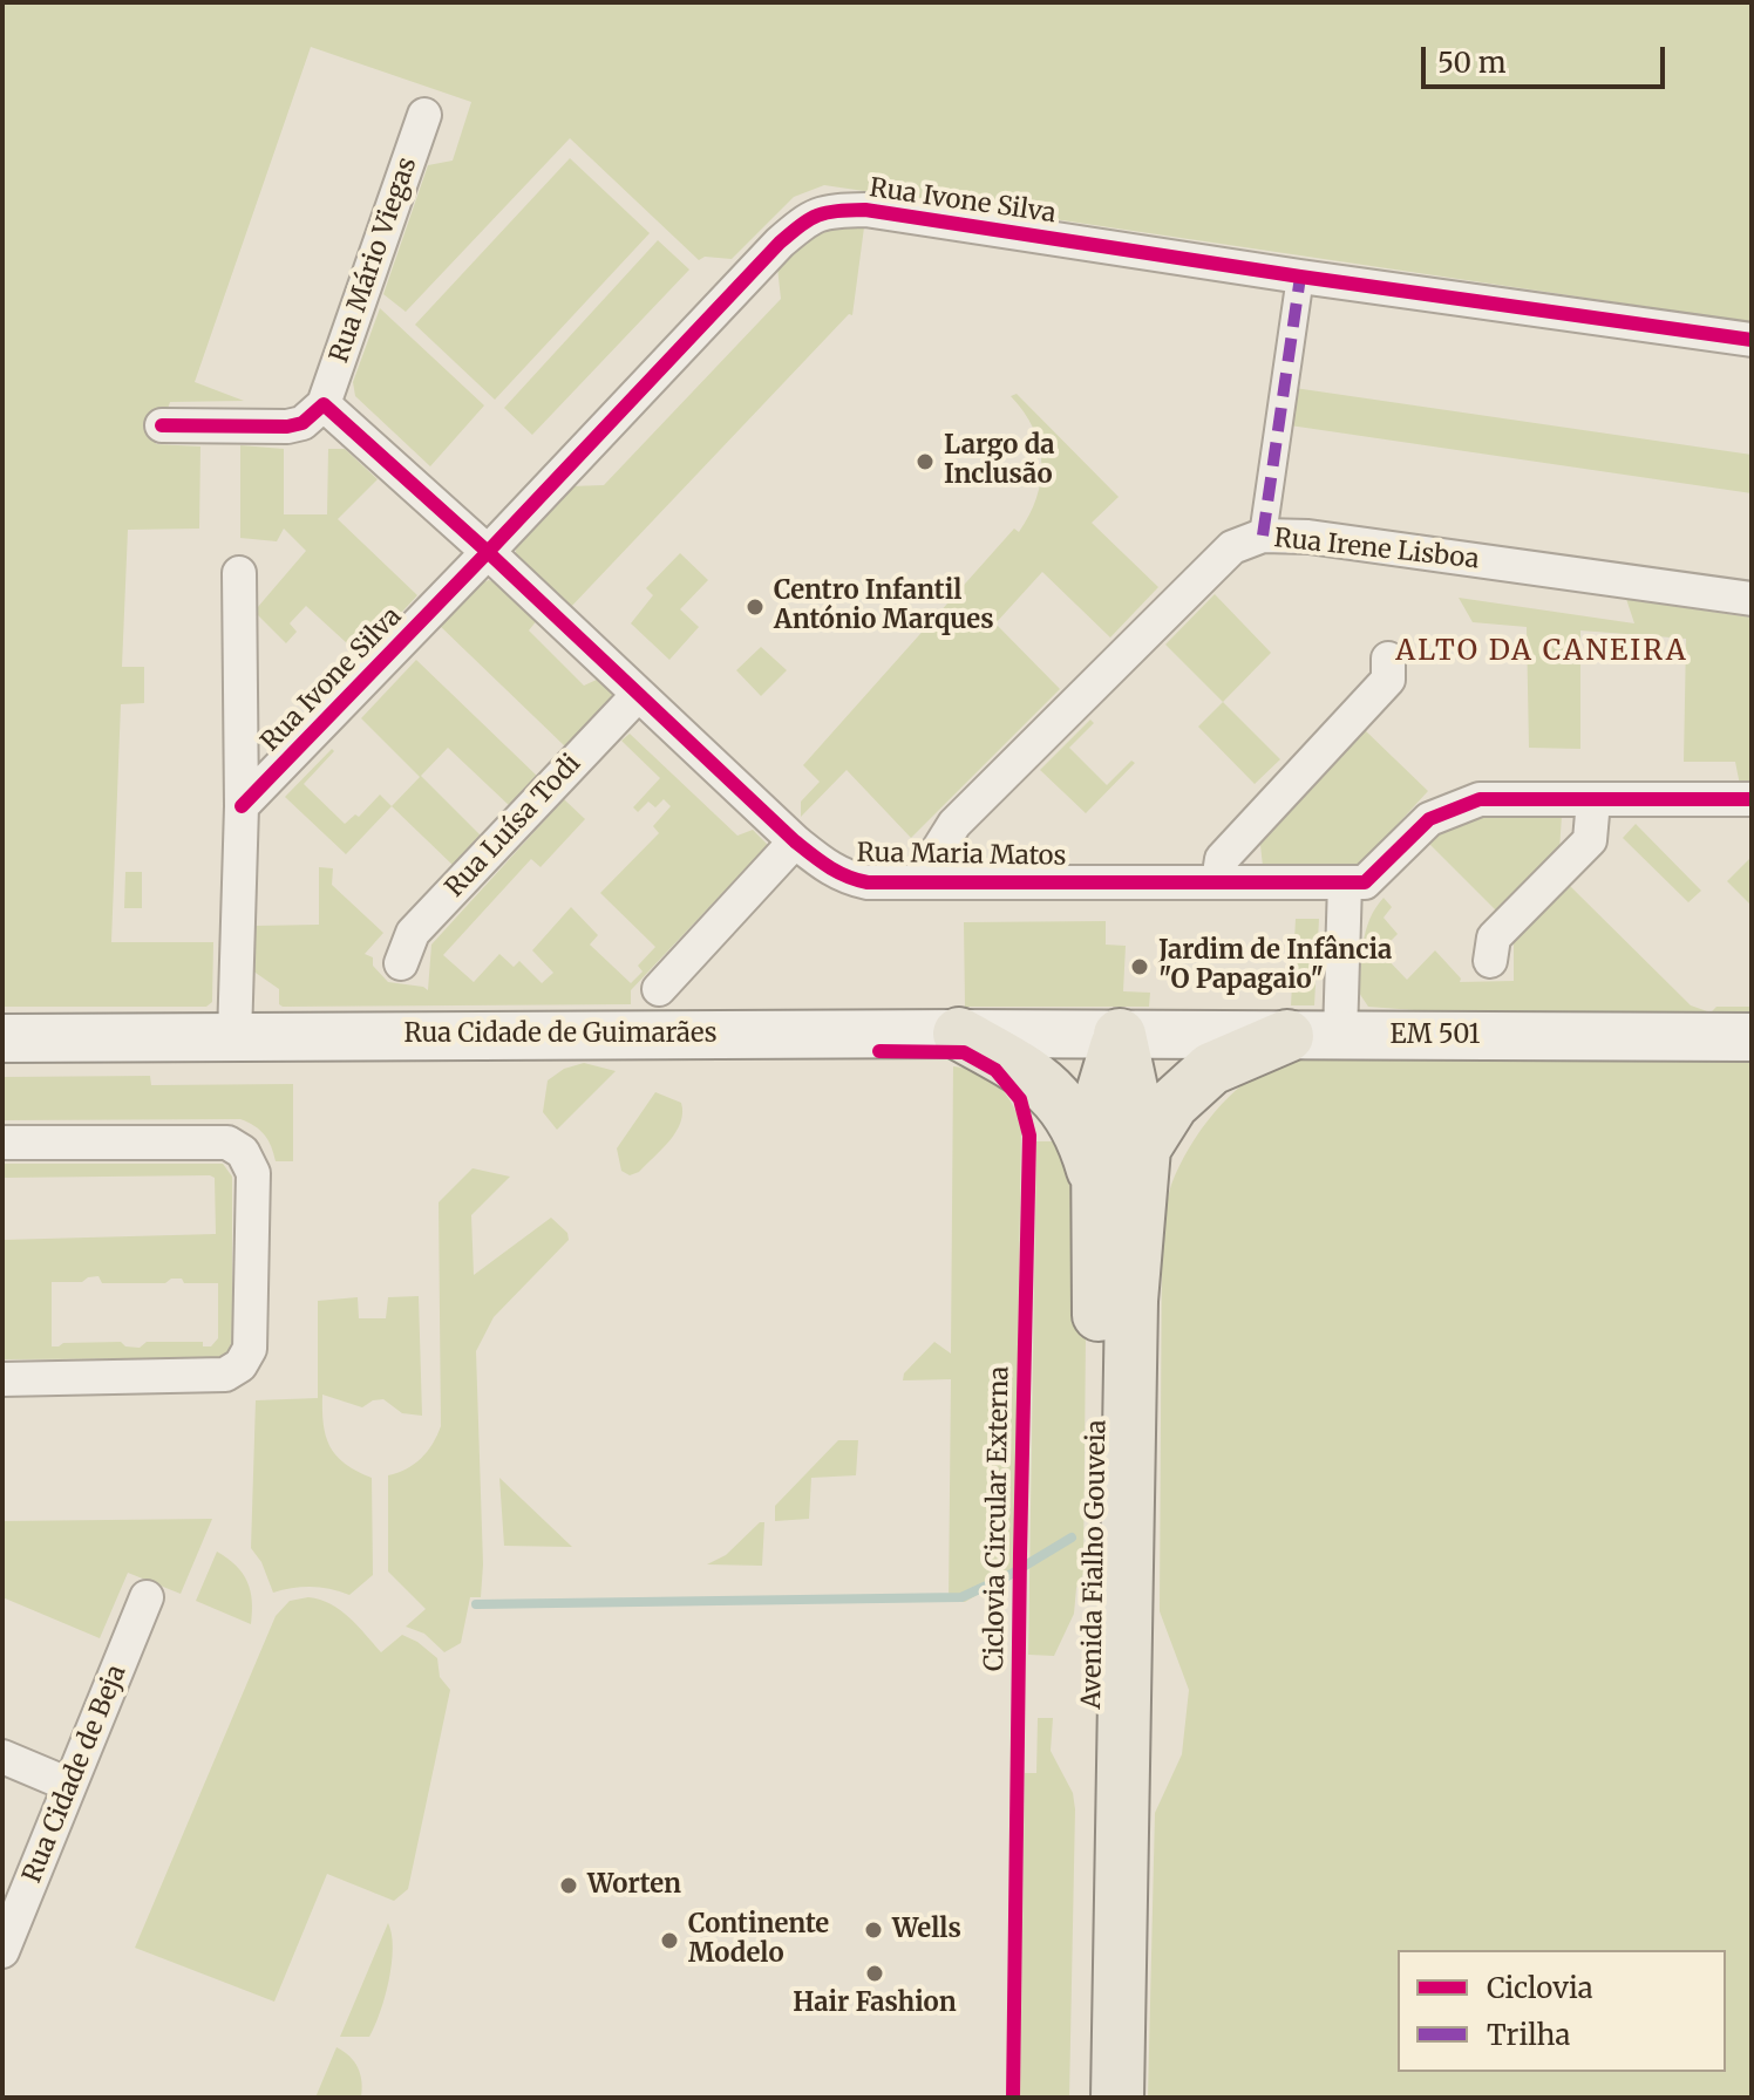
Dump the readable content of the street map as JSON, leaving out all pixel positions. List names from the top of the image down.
{
  "streets": {
    "main road": ["Rua Cidade de Guimarães", "EM 501", "Avenida Fialho Gouveia"],
    "street": [
      "Rua Ivone Silva",
      "Rua Mário Viegas",
      "Rua Irene Lisboa",
      "Rua Luísa Todi",
      "Rua Maria Matos",
      "Rua Cidade de Beja"
    ],
    "cycle path": ["Ciclovia Circular Externa"]
  },
  "crossings": [
    ["Rua Ivone Silva", "Rua Maria Matos"],
    ["Rua Mário Viegas", "Rua Maria Matos"],
    ["Rua Irene Lisboa", "Rua Maria Matos"],
    ["Rua Luísa Todi", "Rua Maria Matos"],
    ["Rua Cidade de Guimarães", "EM 501"],
    ["Rua Cidade de Guimarães", "Avenida Fialho Gouveia"],
    ["EM 501", "Avenida Fialho Gouveia"]
  ],
  "districts": ["ALTO DA CANEIRA"],
  "places": [
    "Largo da Inclusão",
    "Centro Infantil António Marques",
    "Jardim de Infância \"O Papagaio\"",
    "Worten",
    "Wells",
    "Continente Modelo",
    "Hair Fashion"
  ],
  "legend": ["Ciclovia", "Trilha"],
  "scale_bar": "50 m"
}
